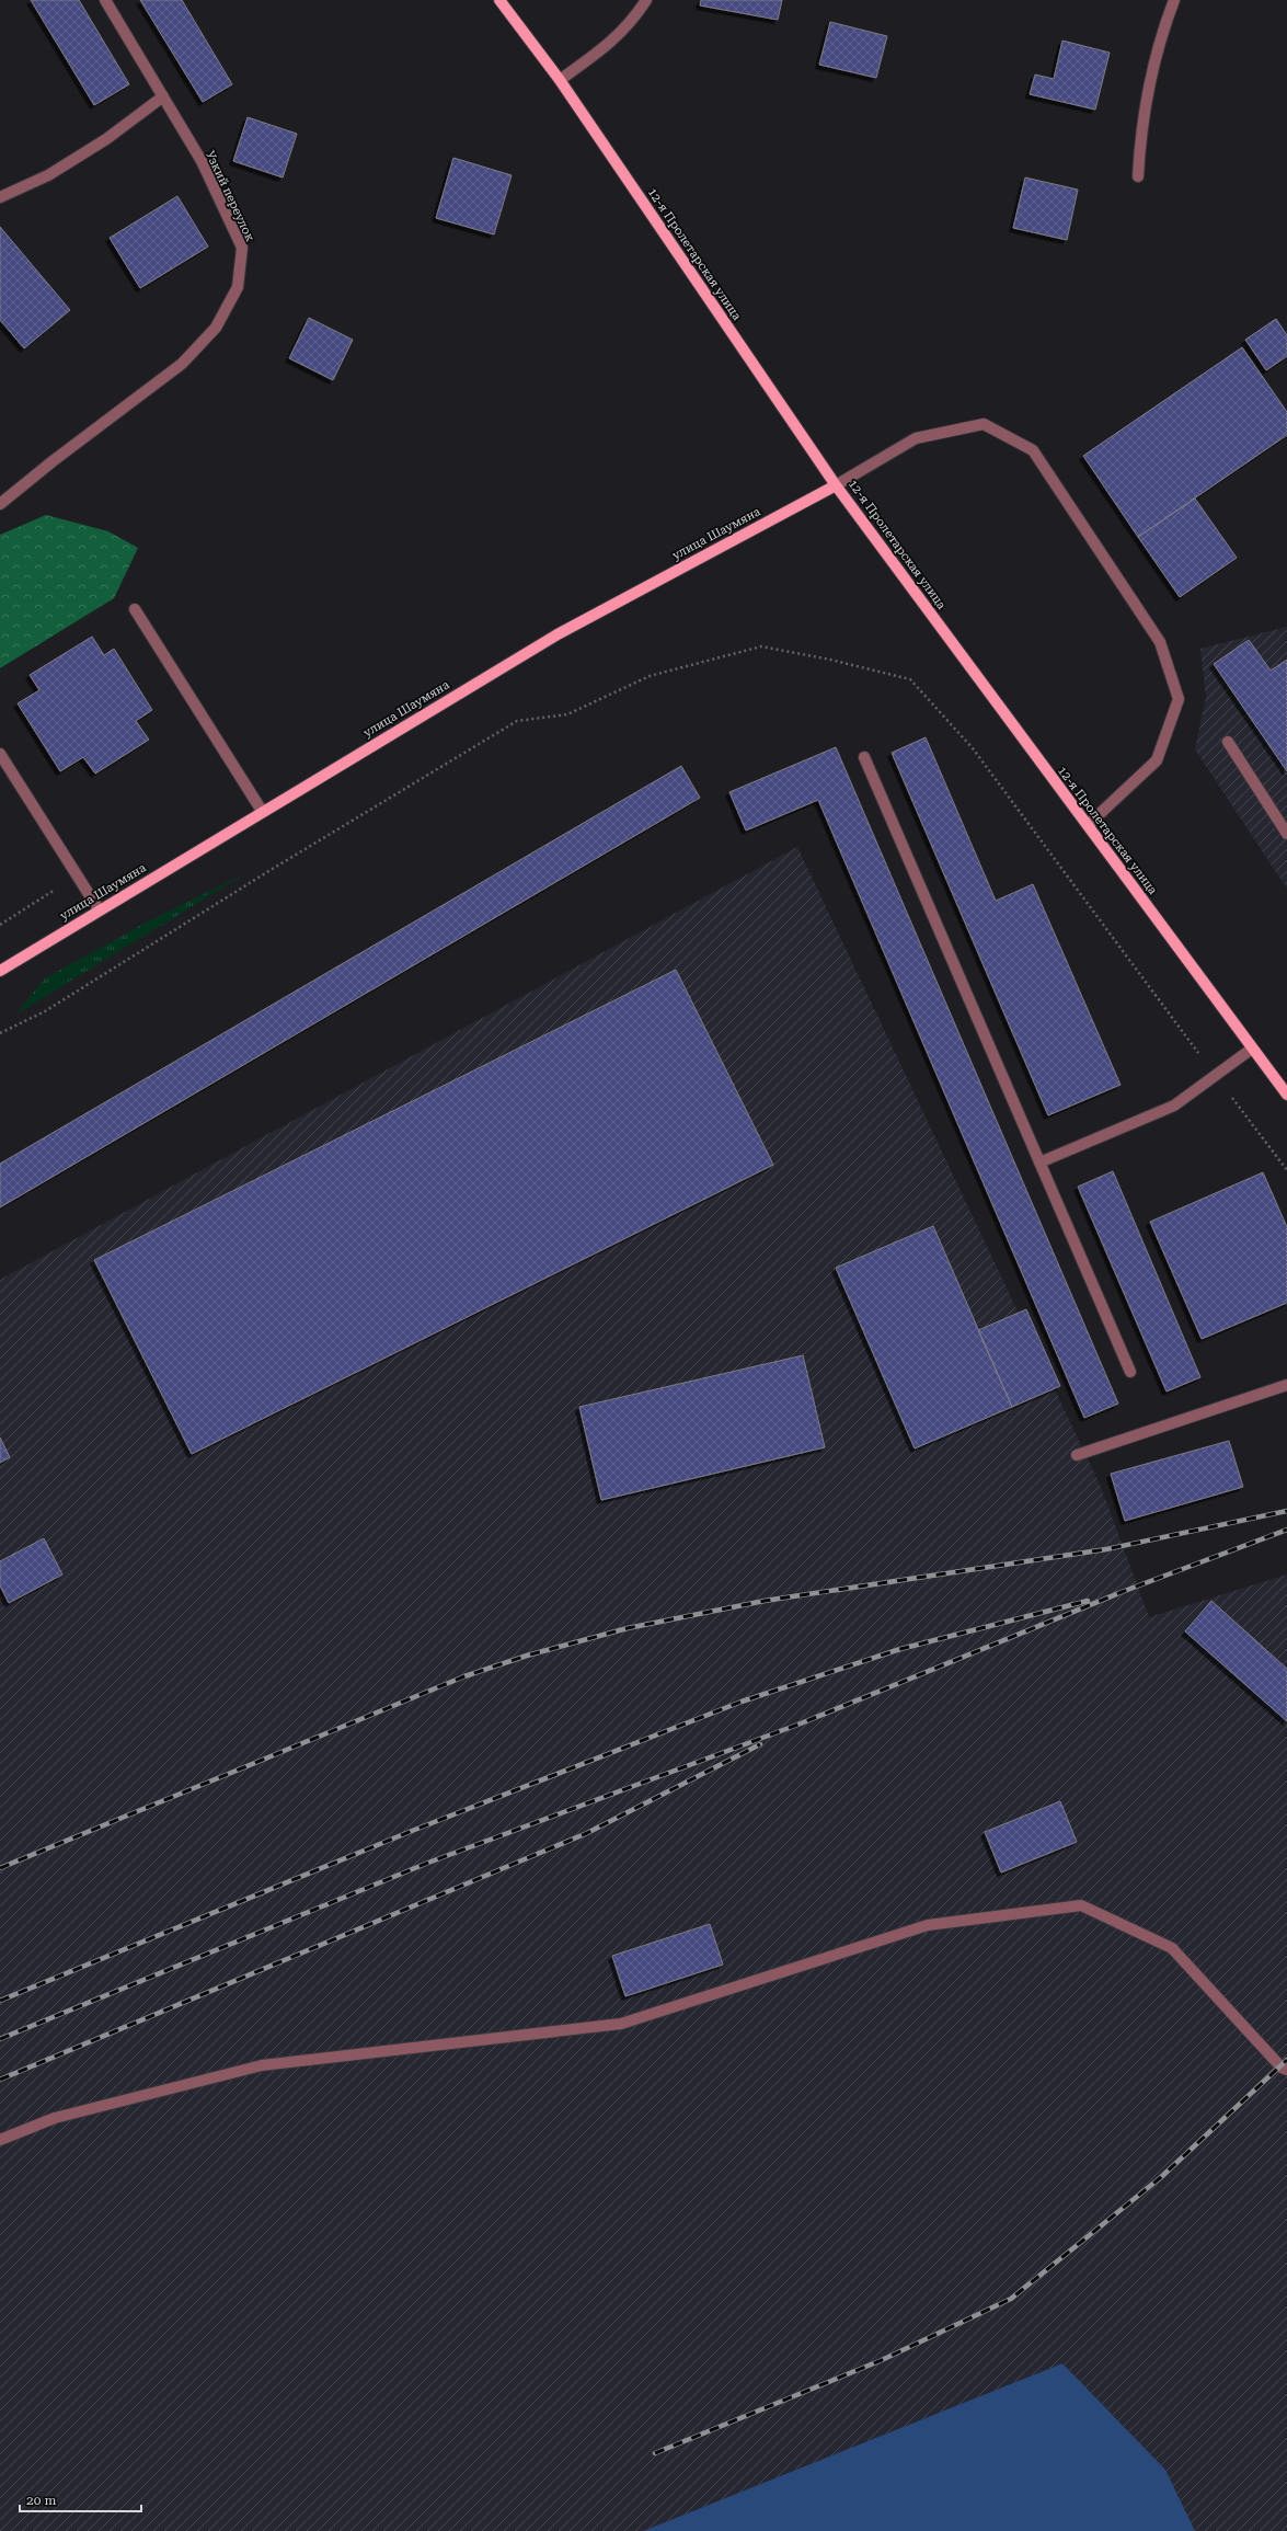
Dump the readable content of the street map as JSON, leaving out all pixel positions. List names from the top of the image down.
{
  "streets": {
    "main road": ["12-я Пролетарская улица", "улица Шаумяна"],
    "street": ["Узкий переулок"]
  },
  "crossings": [
    ["12-я Пролетарская улица", "улица Шаумяна"]
  ],
  "scale_bar": "20 m"
}
